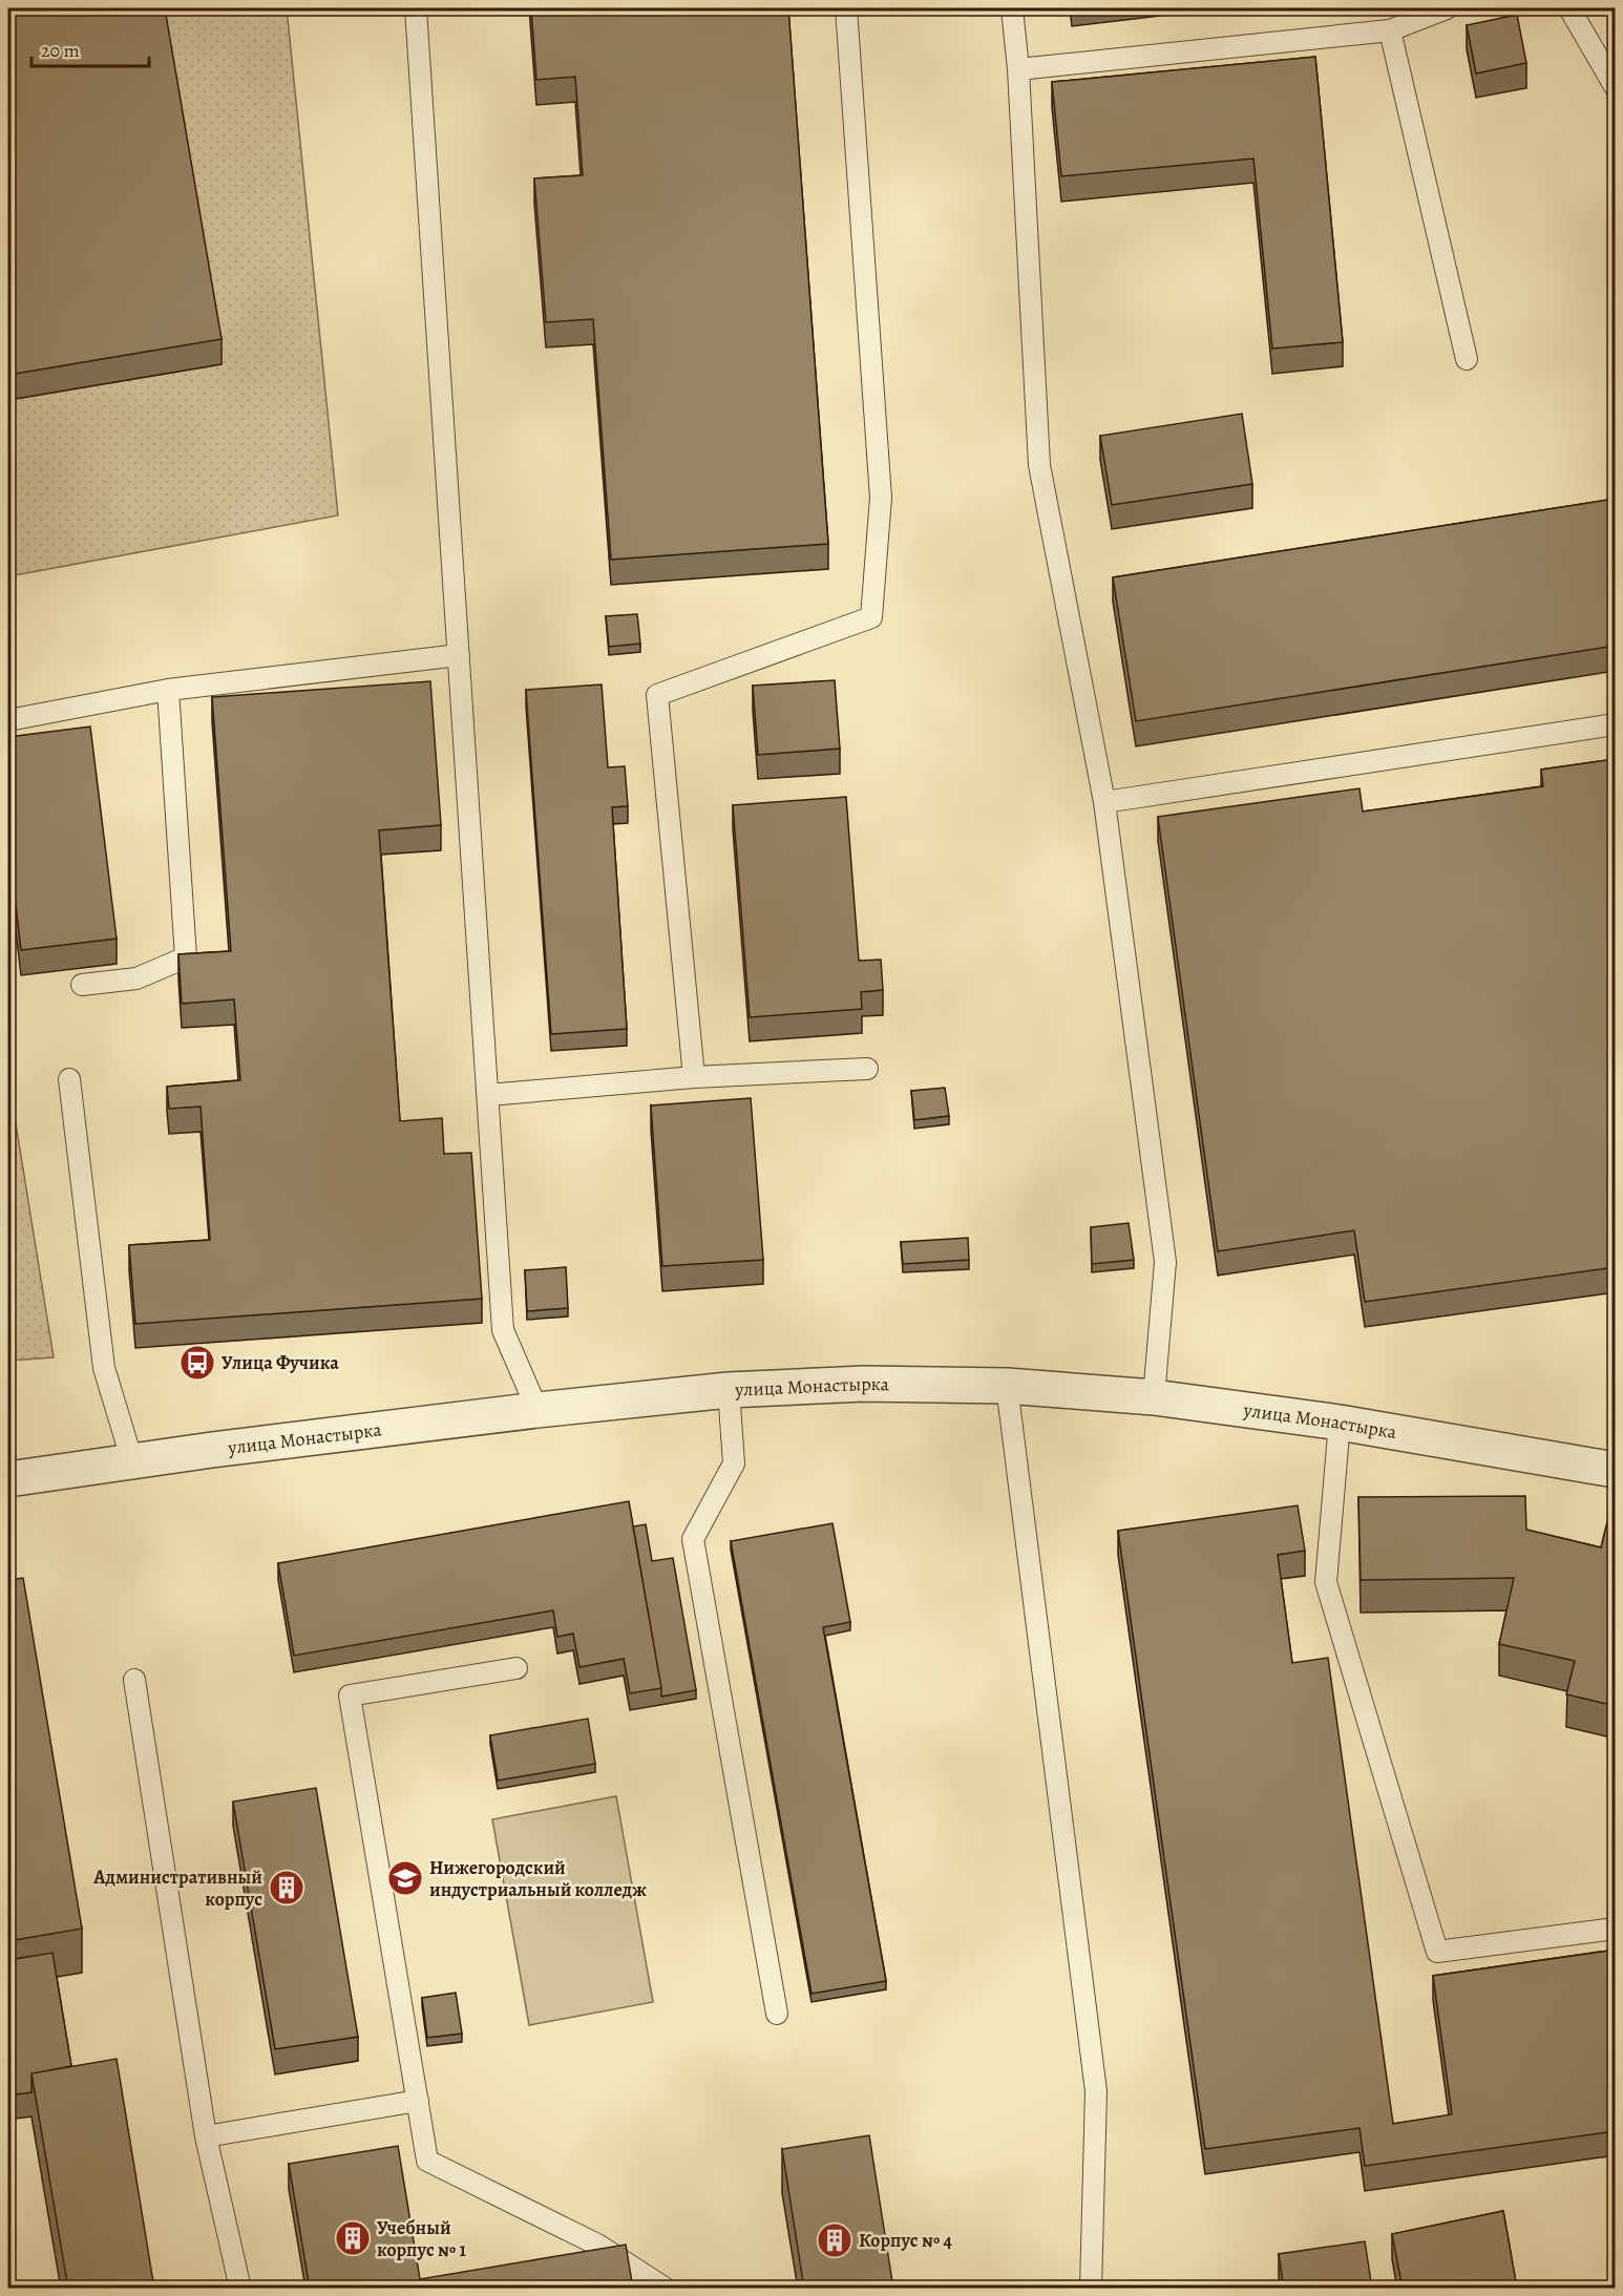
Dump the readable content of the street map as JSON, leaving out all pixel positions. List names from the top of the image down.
{
  "streets": {
    "street": ["улица Монастырка"]
  },
  "places": {
    "bus stop": ["Улица Фучика"],
    "school or university": ["Нижегородский индустриальный колледж"],
    "building": ["Административный корпус", "Учебный корпус № 1", "Корпус № 4"]
  },
  "scale_bar": "20 m"
}
